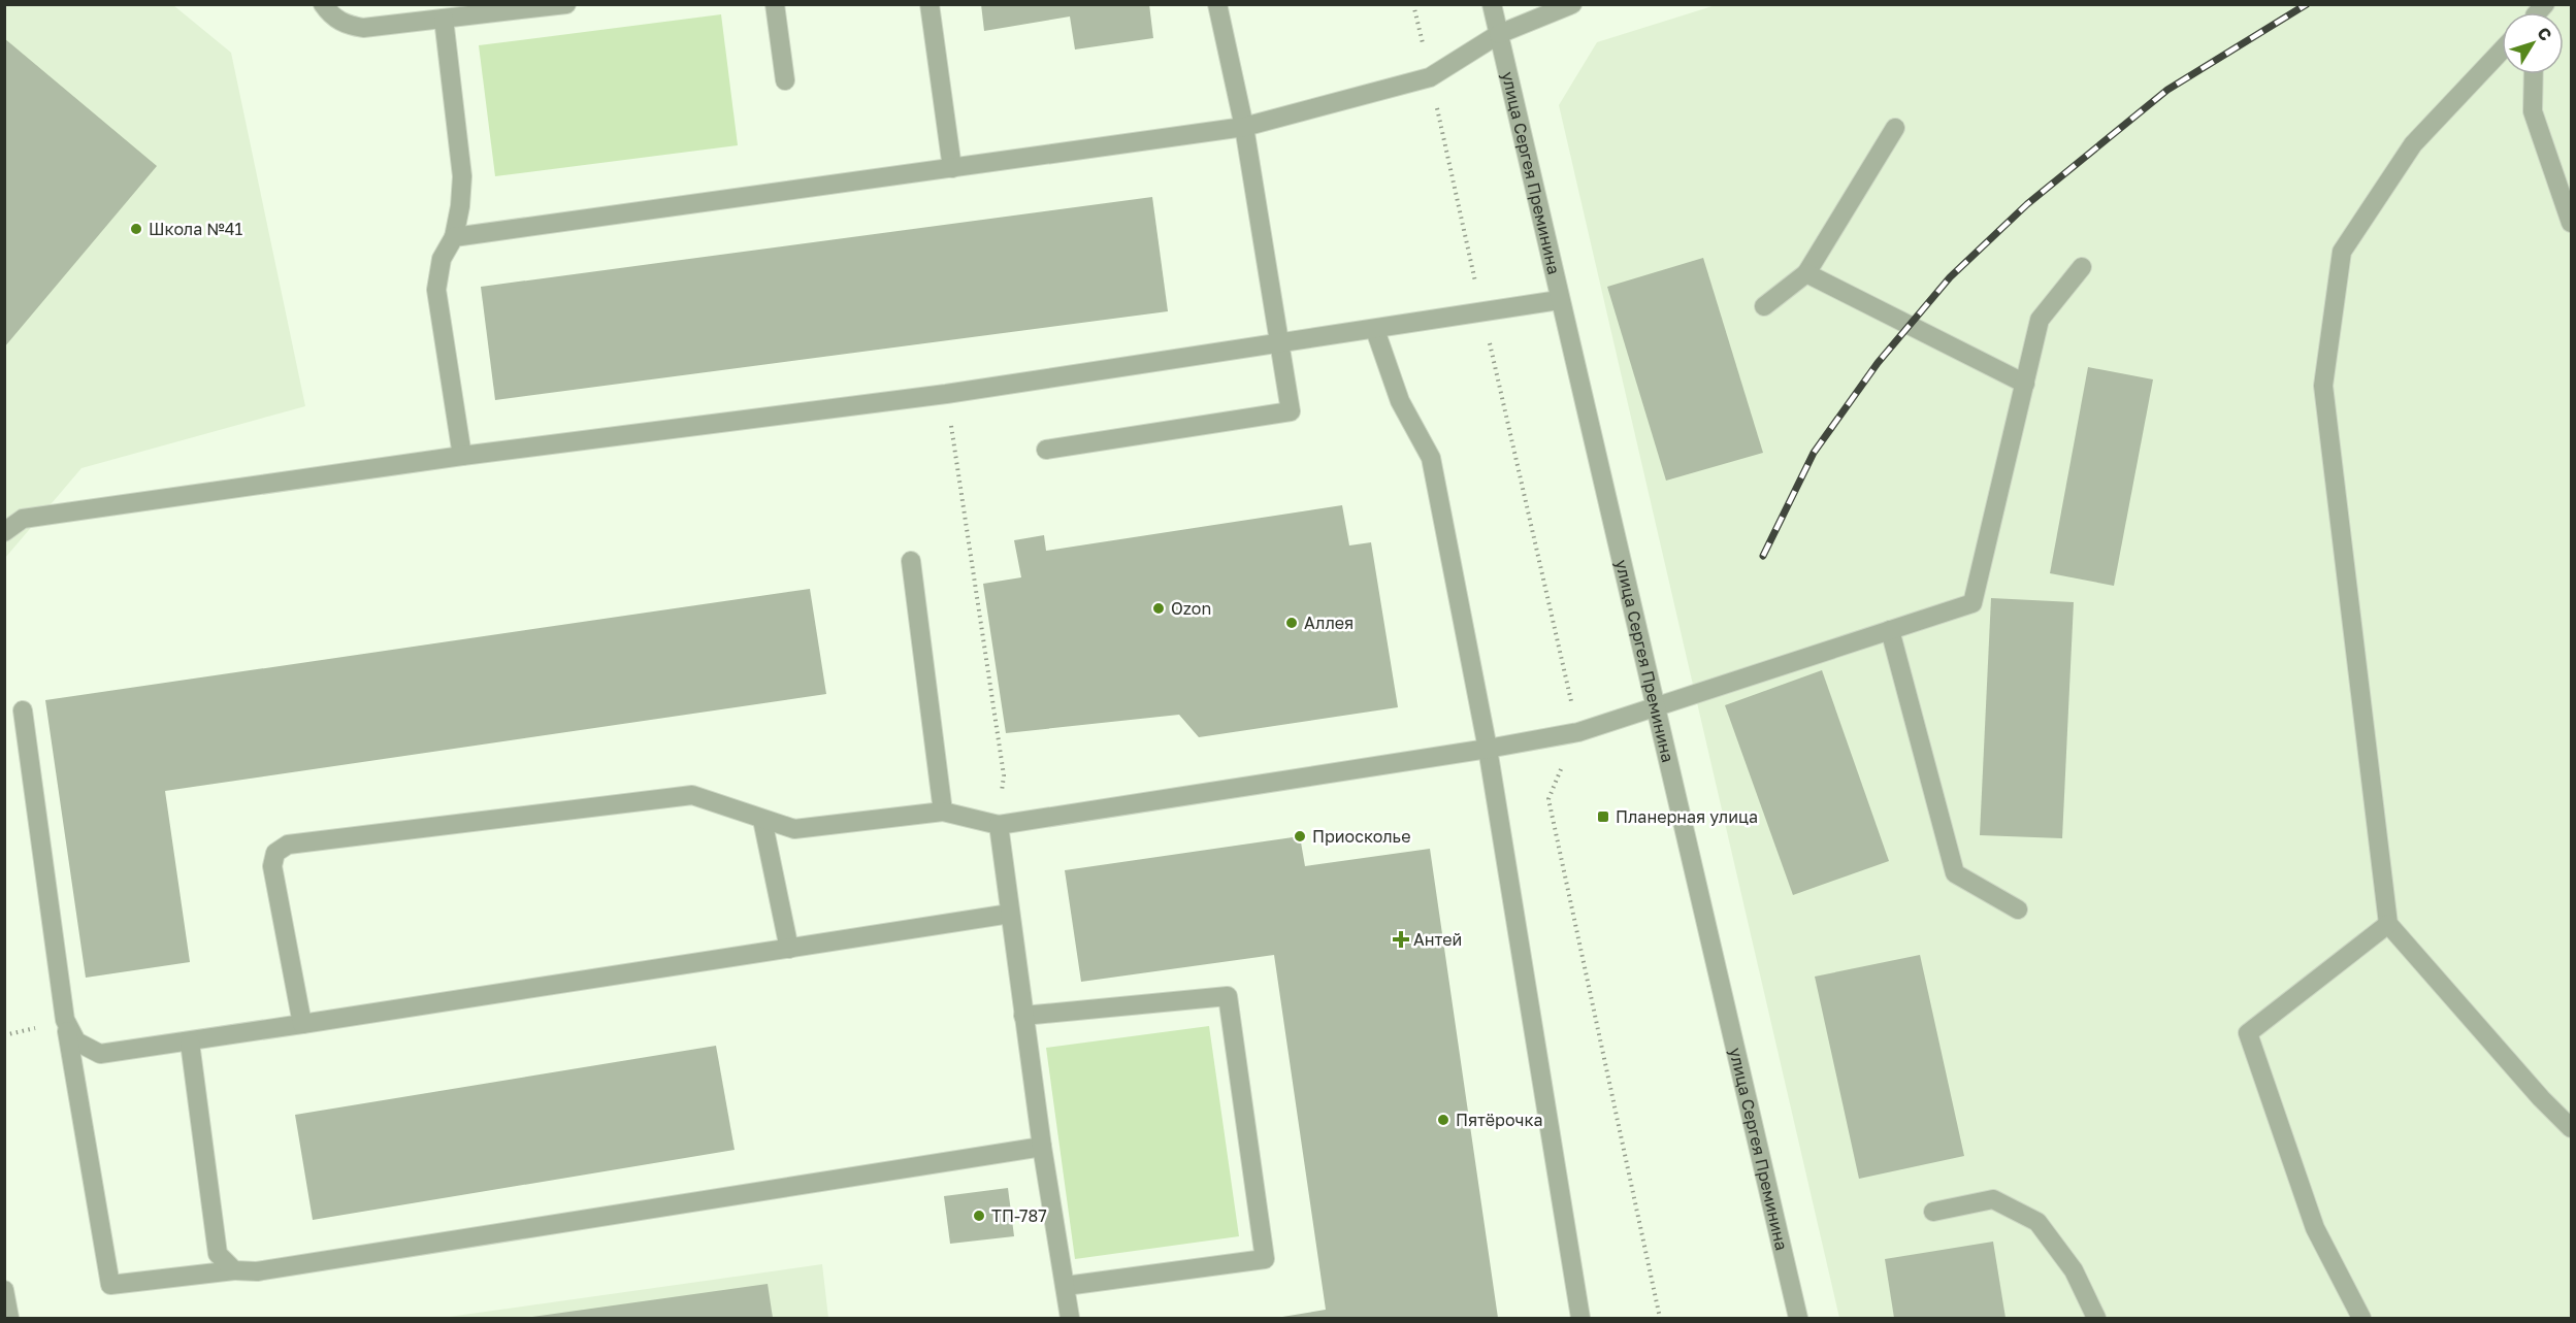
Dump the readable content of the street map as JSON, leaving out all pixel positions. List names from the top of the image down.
{
  "streets": {
    "street": ["улица Сергея Преминина"]
  },
  "places": {
    "other": [
      "Школа №41",
      "Ozon",
      "Аллея",
      "Приосколье",
      "Пятёрочка",
      "ТП-787"
    ],
    "transit": ["Планерная улица"],
    "health": ["Антей"]
  },
  "north": "top right"
}
